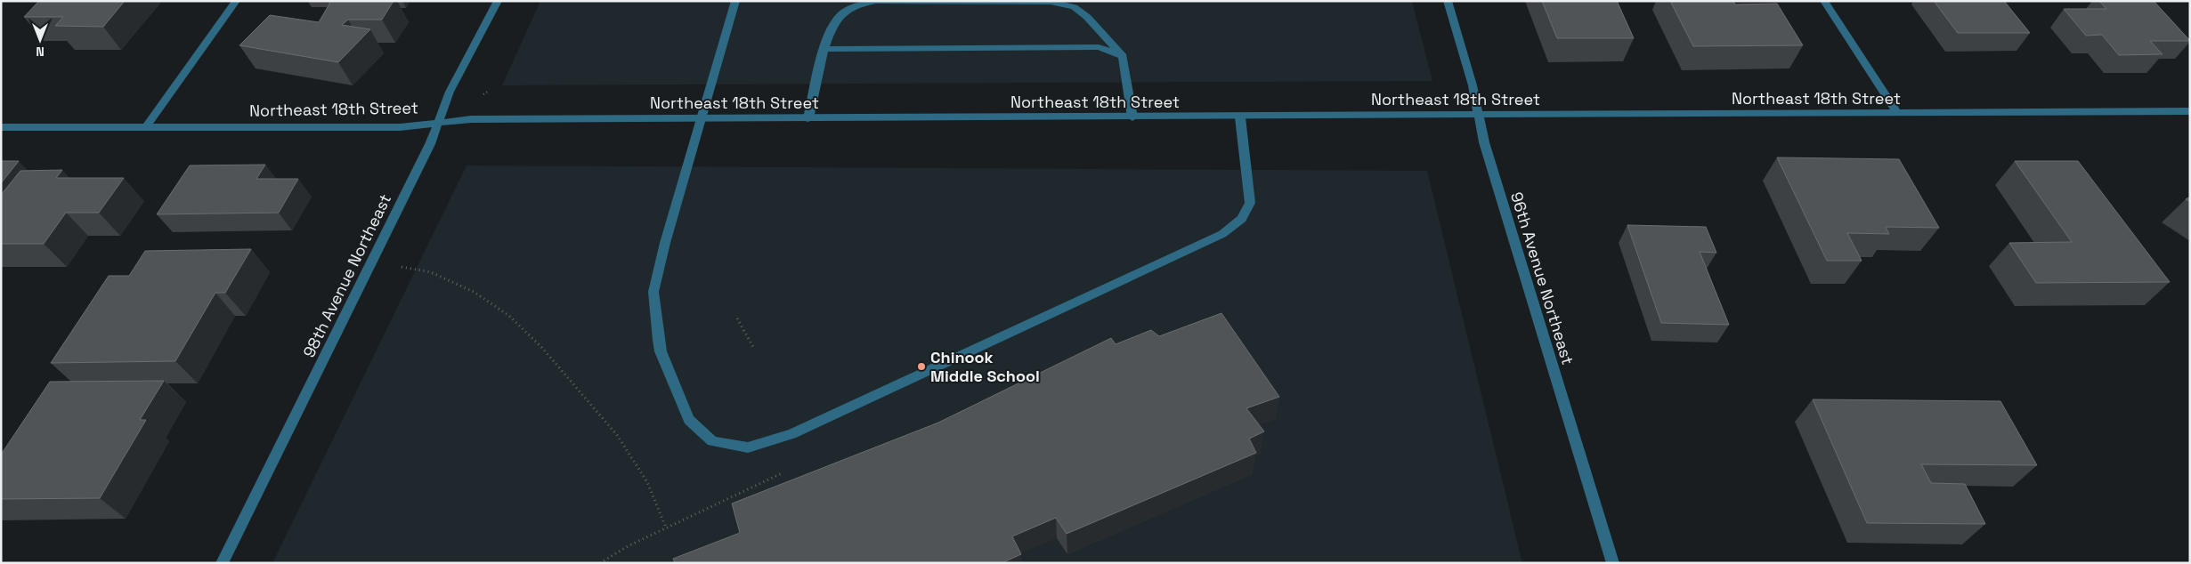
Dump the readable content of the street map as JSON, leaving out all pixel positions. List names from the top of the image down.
{
  "streets": {
    "street": ["Northeast 18th Street", "98th Avenue Northeast", "96th Avenue Northeast"]
  },
  "crossings": [
    ["Northeast 18th Street", "98th Avenue Northeast"],
    ["Northeast 18th Street", "96th Avenue Northeast"]
  ],
  "places": ["Chinook Middle School"],
  "north": "bottom"
}
